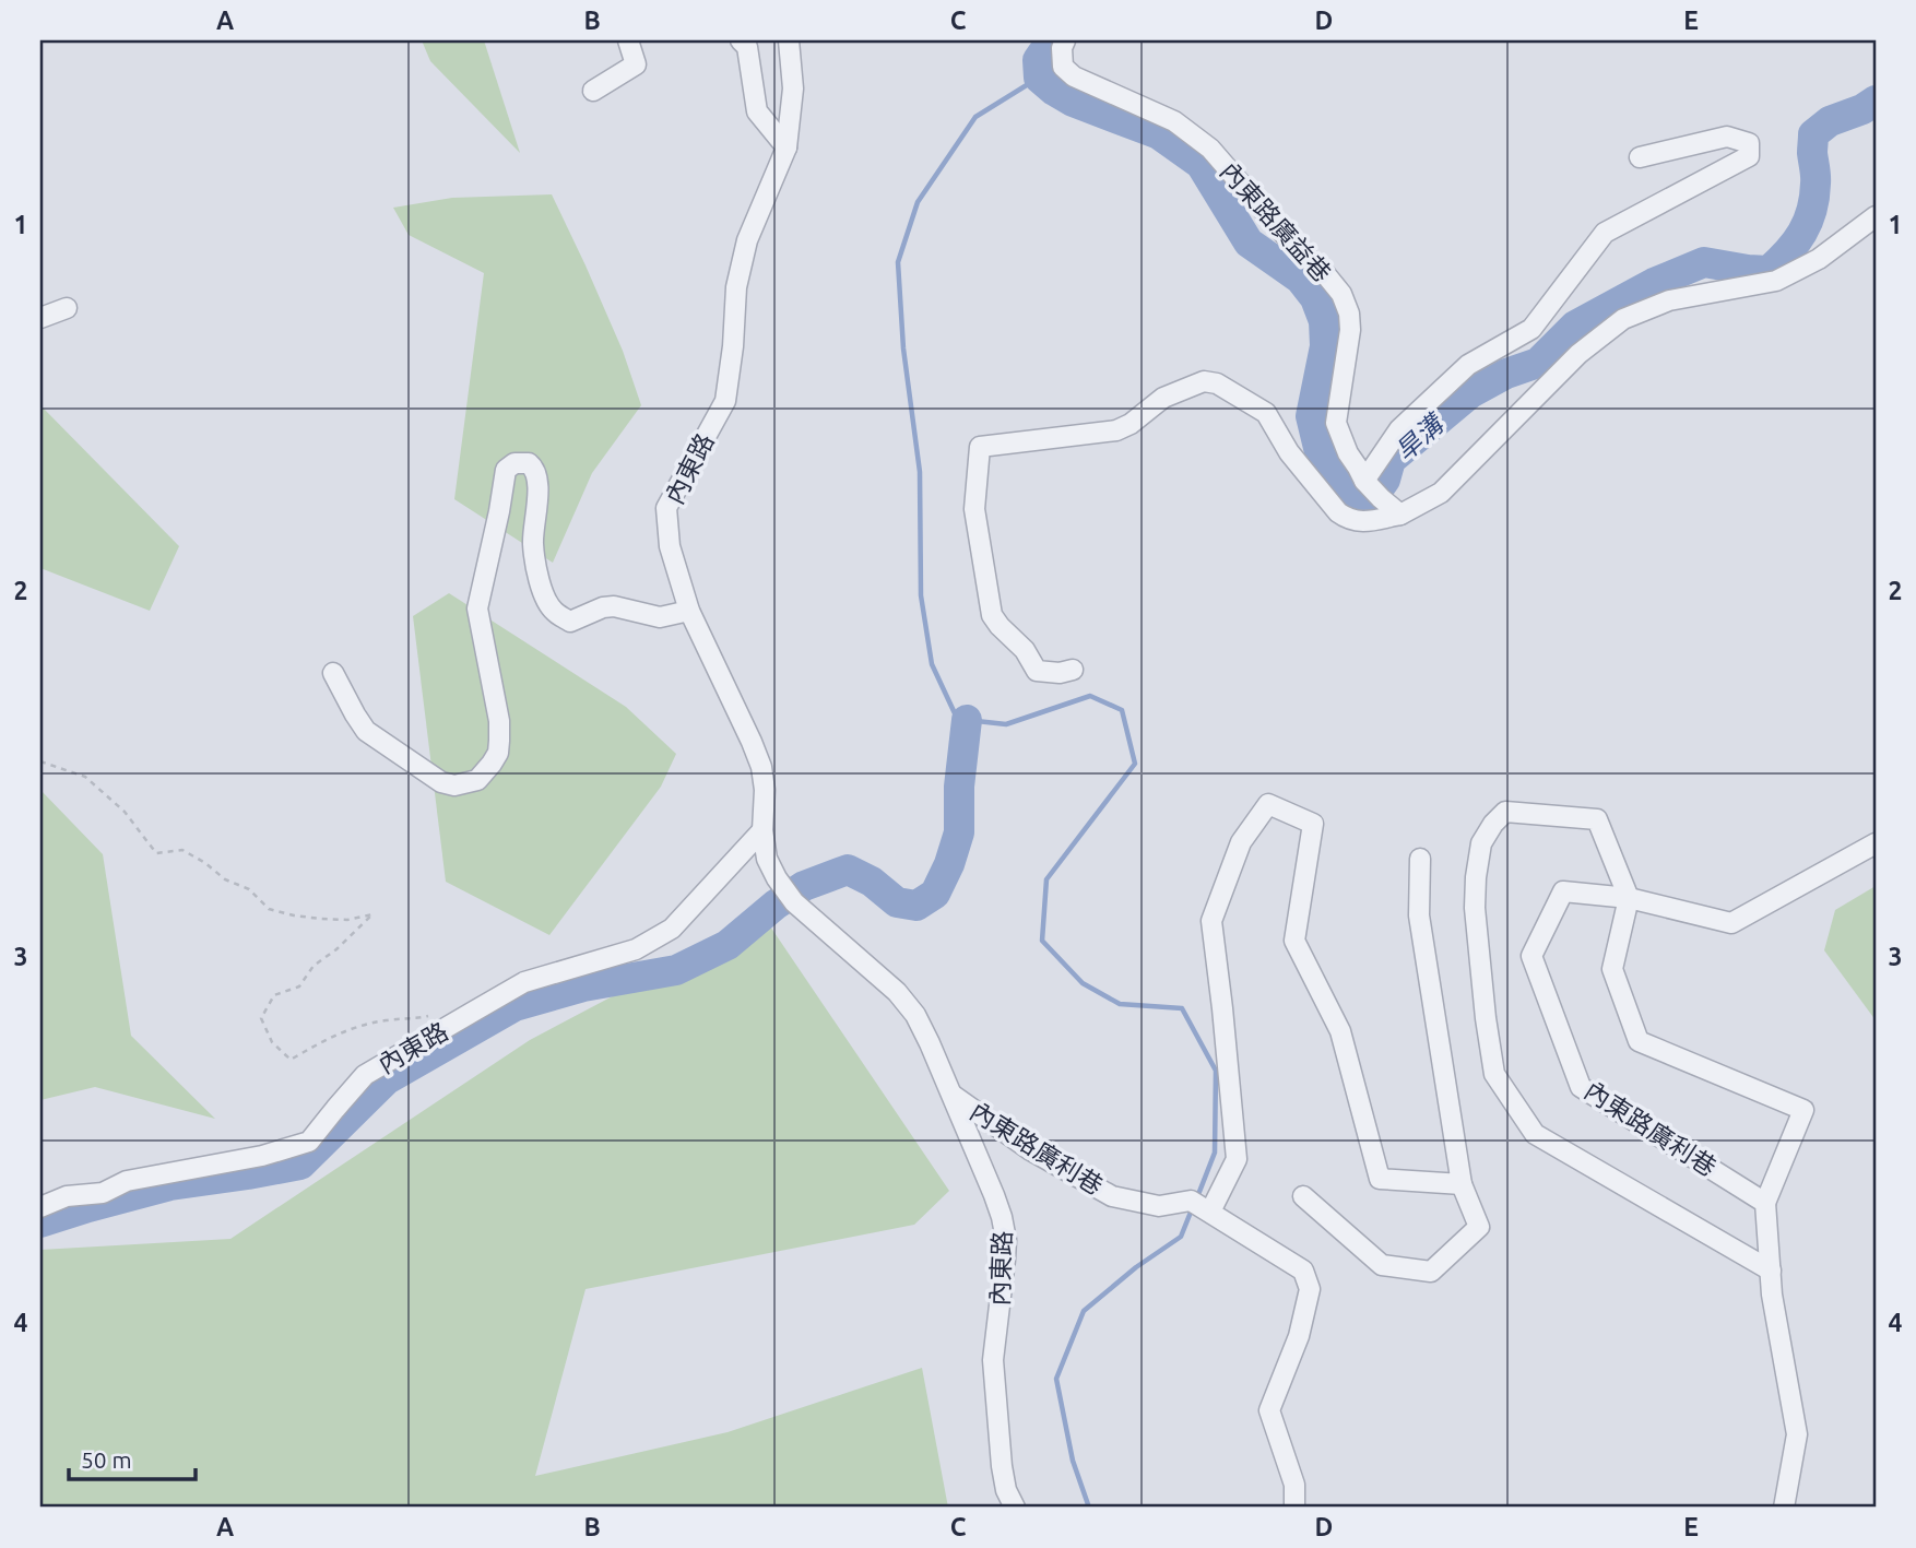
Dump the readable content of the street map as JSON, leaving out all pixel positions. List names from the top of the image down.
{
  "streets": {
    "street": ["內東路廣益巷", "內東路", "內東路廣利巷"]
  },
  "crossings": [
    ["內東路", "內東路廣利巷"]
  ],
  "water": ["旱溝"],
  "scale_bar": "50 m",
  "grid": {
    "columns": [
      "A",
      "B",
      "C",
      "D",
      "E"
    ],
    "rows": [
      "1",
      "2",
      "3",
      "4"
    ]
  }
}
